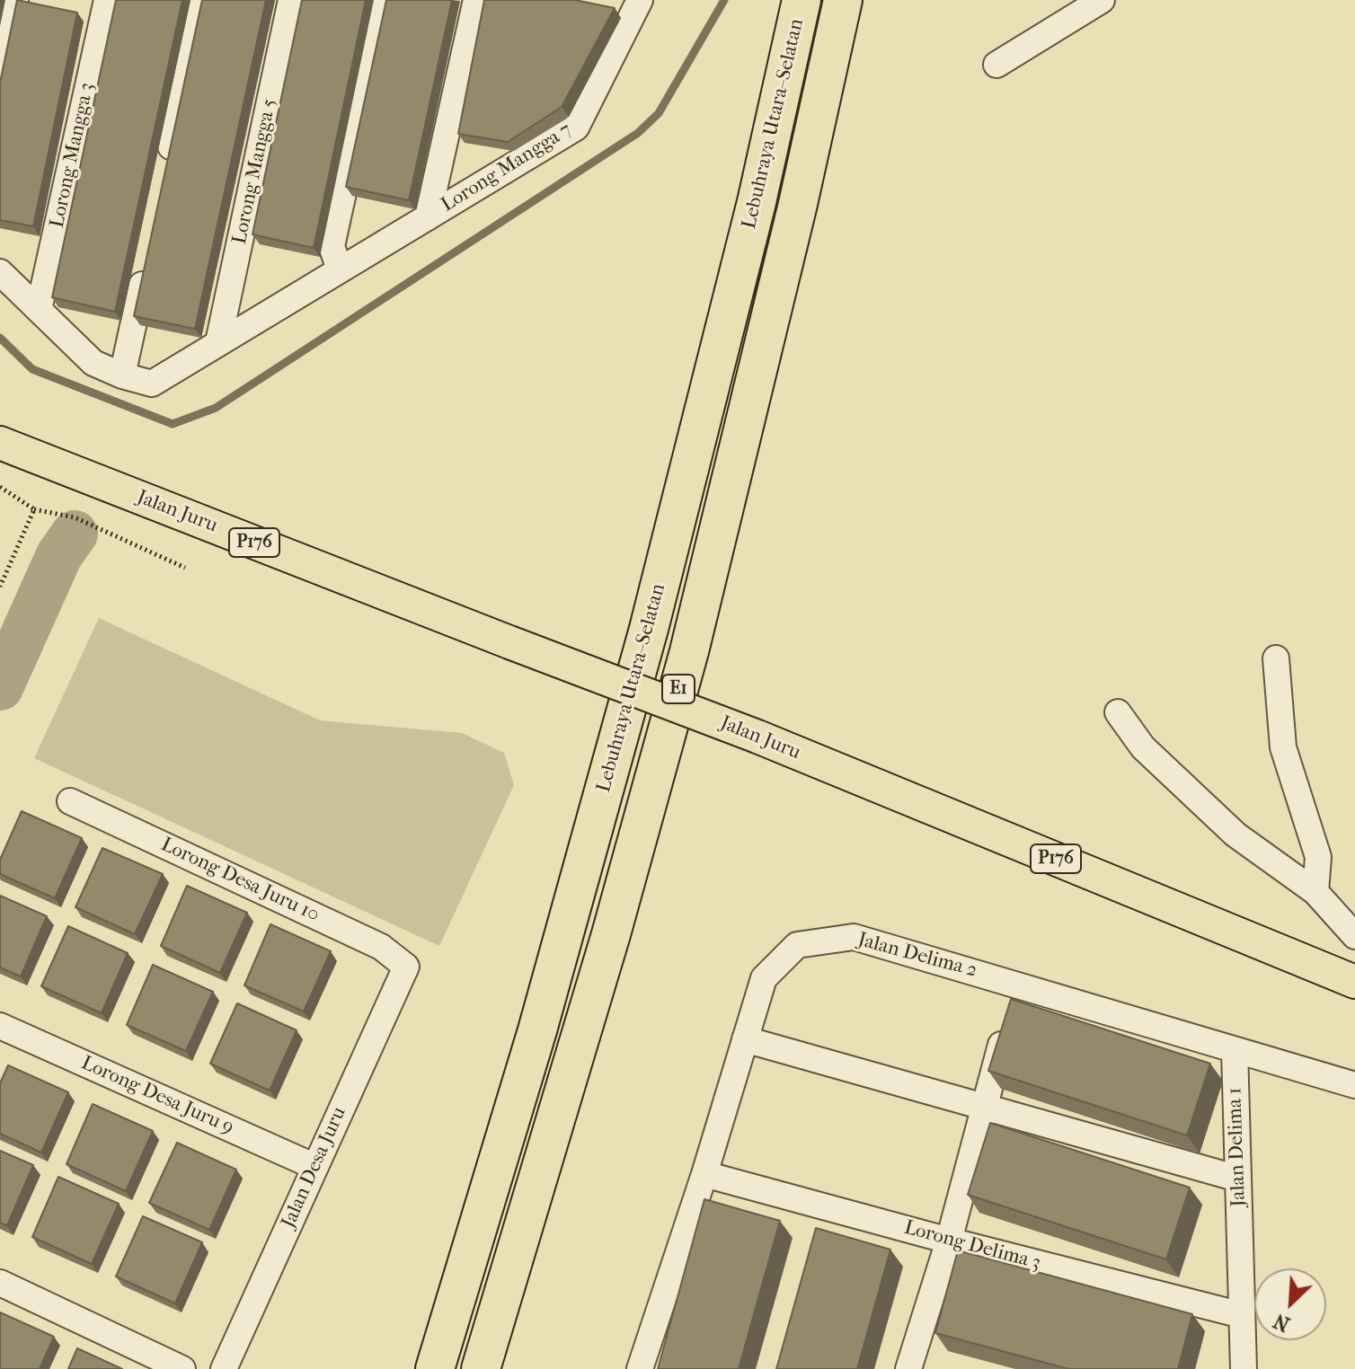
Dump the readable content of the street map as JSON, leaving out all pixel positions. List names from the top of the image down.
{
  "streets": {
    "highway": ["Lebuhraya Utara–Selatan", "E1"],
    "main road": ["Jalan Juru", "P176"],
    "street": [
      "Lorong Mangga 3",
      "Lorong Mangga 7",
      "Lorong Mangga 5",
      "Lorong Desa Juru 10",
      "Jalan Delima 2",
      "Lorong Desa Juru 9",
      "Jalan Delima 1",
      "Jalan Desa Juru",
      "Lorong Delima 3"
    ]
  },
  "crossings": [
    ["Lorong Mangga 3", "Lorong Mangga 7"],
    ["Lorong Mangga 7", "Lorong Mangga 5"],
    ["Lorong Desa Juru 10", "Jalan Desa Juru"],
    ["Jalan Delima 2", "Jalan Delima 1"],
    ["Jalan Delima 2", "Lorong Delima 3"],
    ["Lorong Desa Juru 9", "Jalan Desa Juru"],
    ["Jalan Delima 1", "Lorong Delima 3"]
  ],
  "north": "bottom left"
}
